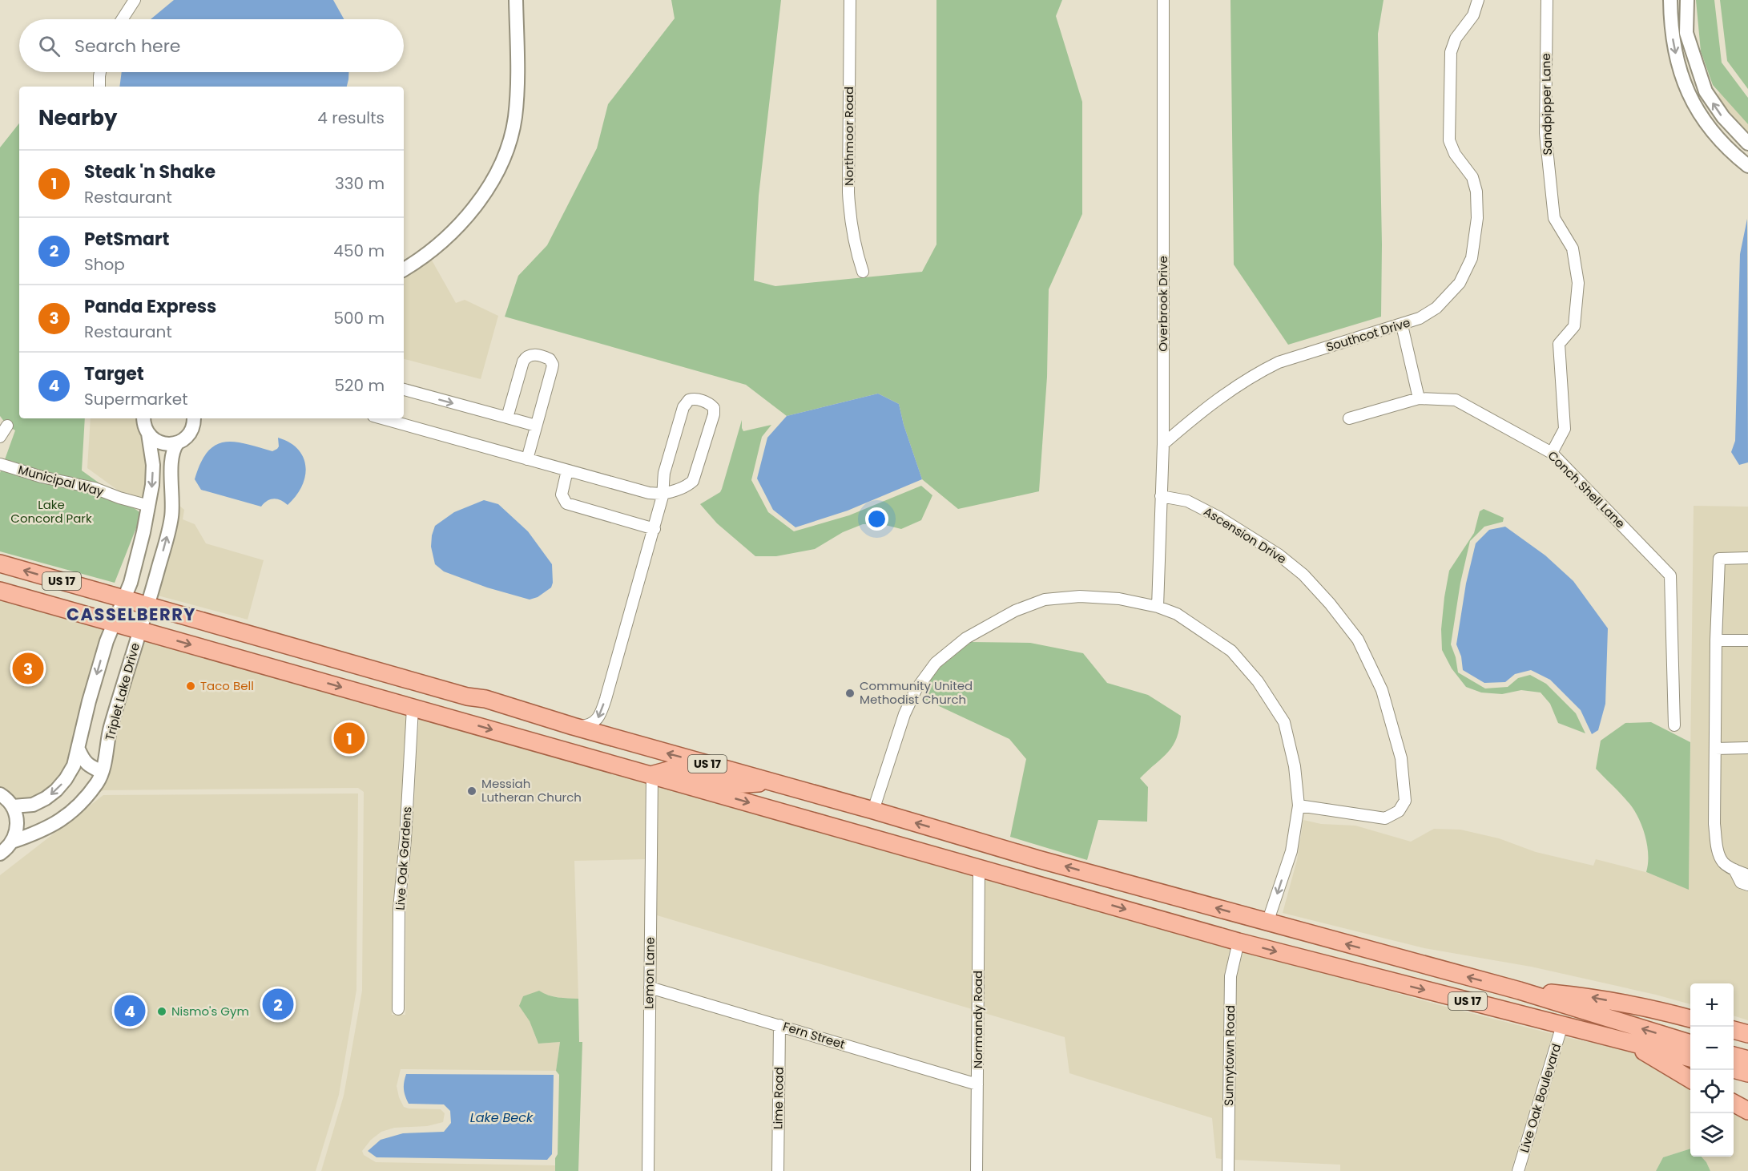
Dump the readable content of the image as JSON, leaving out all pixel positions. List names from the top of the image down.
{
  "streets": {
    "main road": ["US 17"],
    "street": [
      "Sandpipper Lane",
      "Northmoor Road",
      "Overbrook Drive",
      "Southcot Drive",
      "Municipal Way",
      "Conch Shell Lane",
      "Ascension Drive",
      "Triplet Lake Drive",
      "Live Oak Gardens",
      "Lemon Lane",
      "Normandy Road",
      "Fern Street",
      "Sunnytown Road",
      "Lime Road",
      "Live Oak Boulevard"
    ]
  },
  "crossings": [
    ["Sandpipper Lane", "Conch Shell Lane"],
    ["Overbrook Drive", "Southcot Drive"],
    ["Overbrook Drive", "Ascension Drive"],
    ["US 17", "Triplet Lake Drive"],
    ["US 17", "Live Oak Gardens"],
    ["US 17", "Lemon Lane"],
    ["US 17", "Normandy Road"],
    ["US 17", "Sunnytown Road"],
    ["US 17", "Live Oak Boulevard"],
    ["Lemon Lane", "Fern Street"],
    ["Normandy Road", "Fern Street"],
    ["Fern Street", "Lime Road"]
  ],
  "districts": ["CASSELBERRY"],
  "water": ["Lake Beck"],
  "parks": ["Lake Concord Park"],
  "places": [
    "Taco Bell",
    "Community United Methodist Church",
    "Messiah Lutheran Church",
    "Nismo's Gym"
  ],
  "page": {
    "search": "Search here",
    "heading": ["Nearby", "4 results"],
    "list": [
      {
        "mark": "1",
        "name": "Steak 'n Shake",
        "note": "Restaurant",
        "value": "330 m"
      },
      {
        "mark": "2",
        "name": "PetSmart",
        "note": "Shop",
        "value": "450 m"
      },
      {
        "mark": "3",
        "name": "Panda Express",
        "note": "Restaurant",
        "value": "500 m"
      },
      {
        "mark": "4",
        "name": "Target",
        "note": "Supermarket",
        "value": "520 m"
      }
    ],
    "pins": [
      "3",
      "1",
      "2",
      "4"
    ],
    "map_buttons": ["+", "−"]
  }
}
